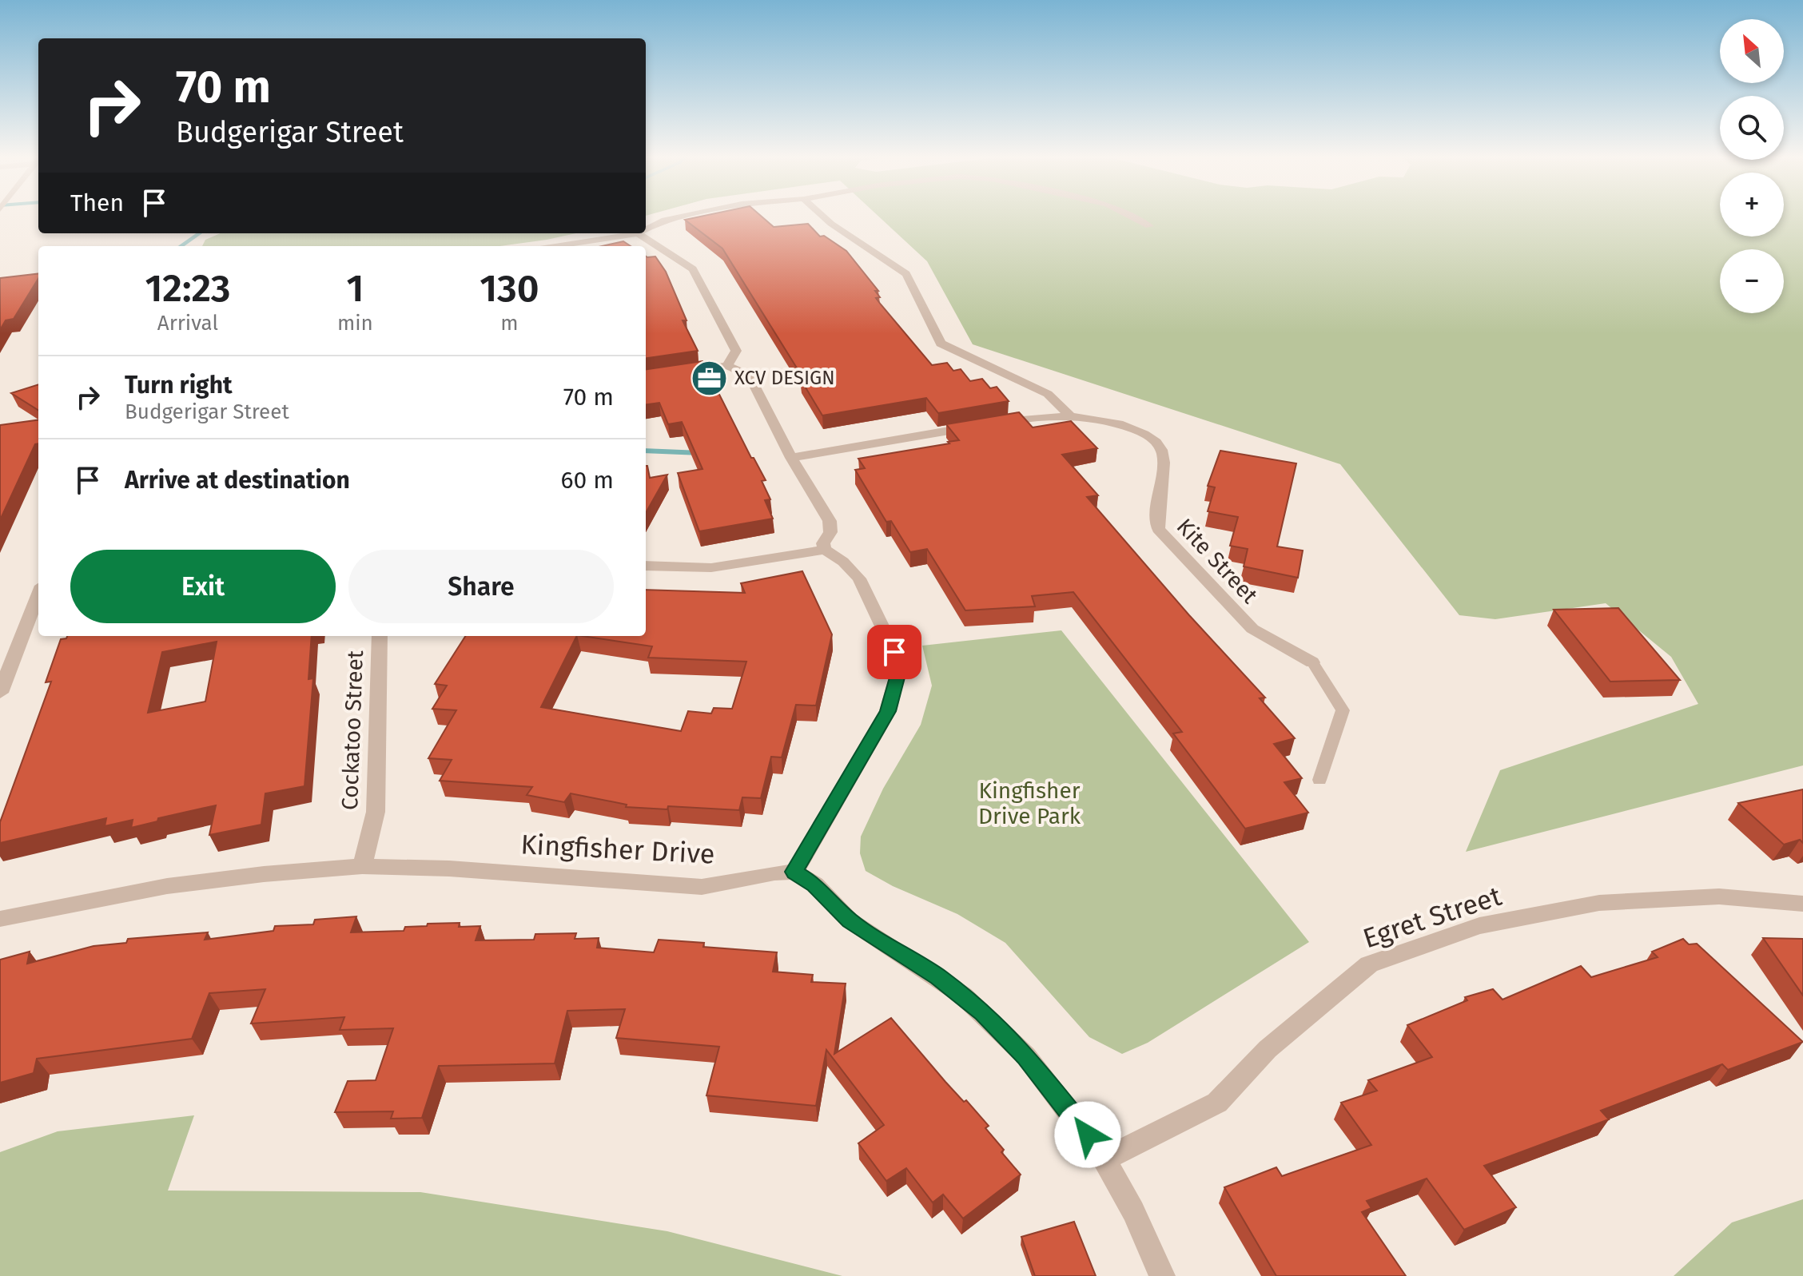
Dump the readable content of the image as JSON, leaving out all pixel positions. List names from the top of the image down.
{
  "streets": {
    "street": [
      "Kite Street",
      "Cockatoo Street",
      "Kingfisher Drive",
      "Egret Street"
    ]
  },
  "crossings": [
    ["Cockatoo Street", "Kingfisher Drive"]
  ],
  "parks": ["Kingfisher Drive Park"],
  "places": {
    "office": ["XCV DESIGN"]
  },
  "north": "top left",
  "page": {
    "map_buttons": ["+", "−"],
    "turn": ["70 m", "Budgerigar Street"],
    "then": "Then",
    "eta": [
      "12:23",
      "Arrival",
      "1",
      "min",
      "130",
      "m"
    ],
    "list": [
      {
        "name": "Turn right",
        "note": "Budgerigar Street",
        "value": "70 m"
      },
      {
        "name": "Arrive at destination",
        "value": "60 m"
      }
    ],
    "buttons": ["Exit", "Share"]
  }
}
